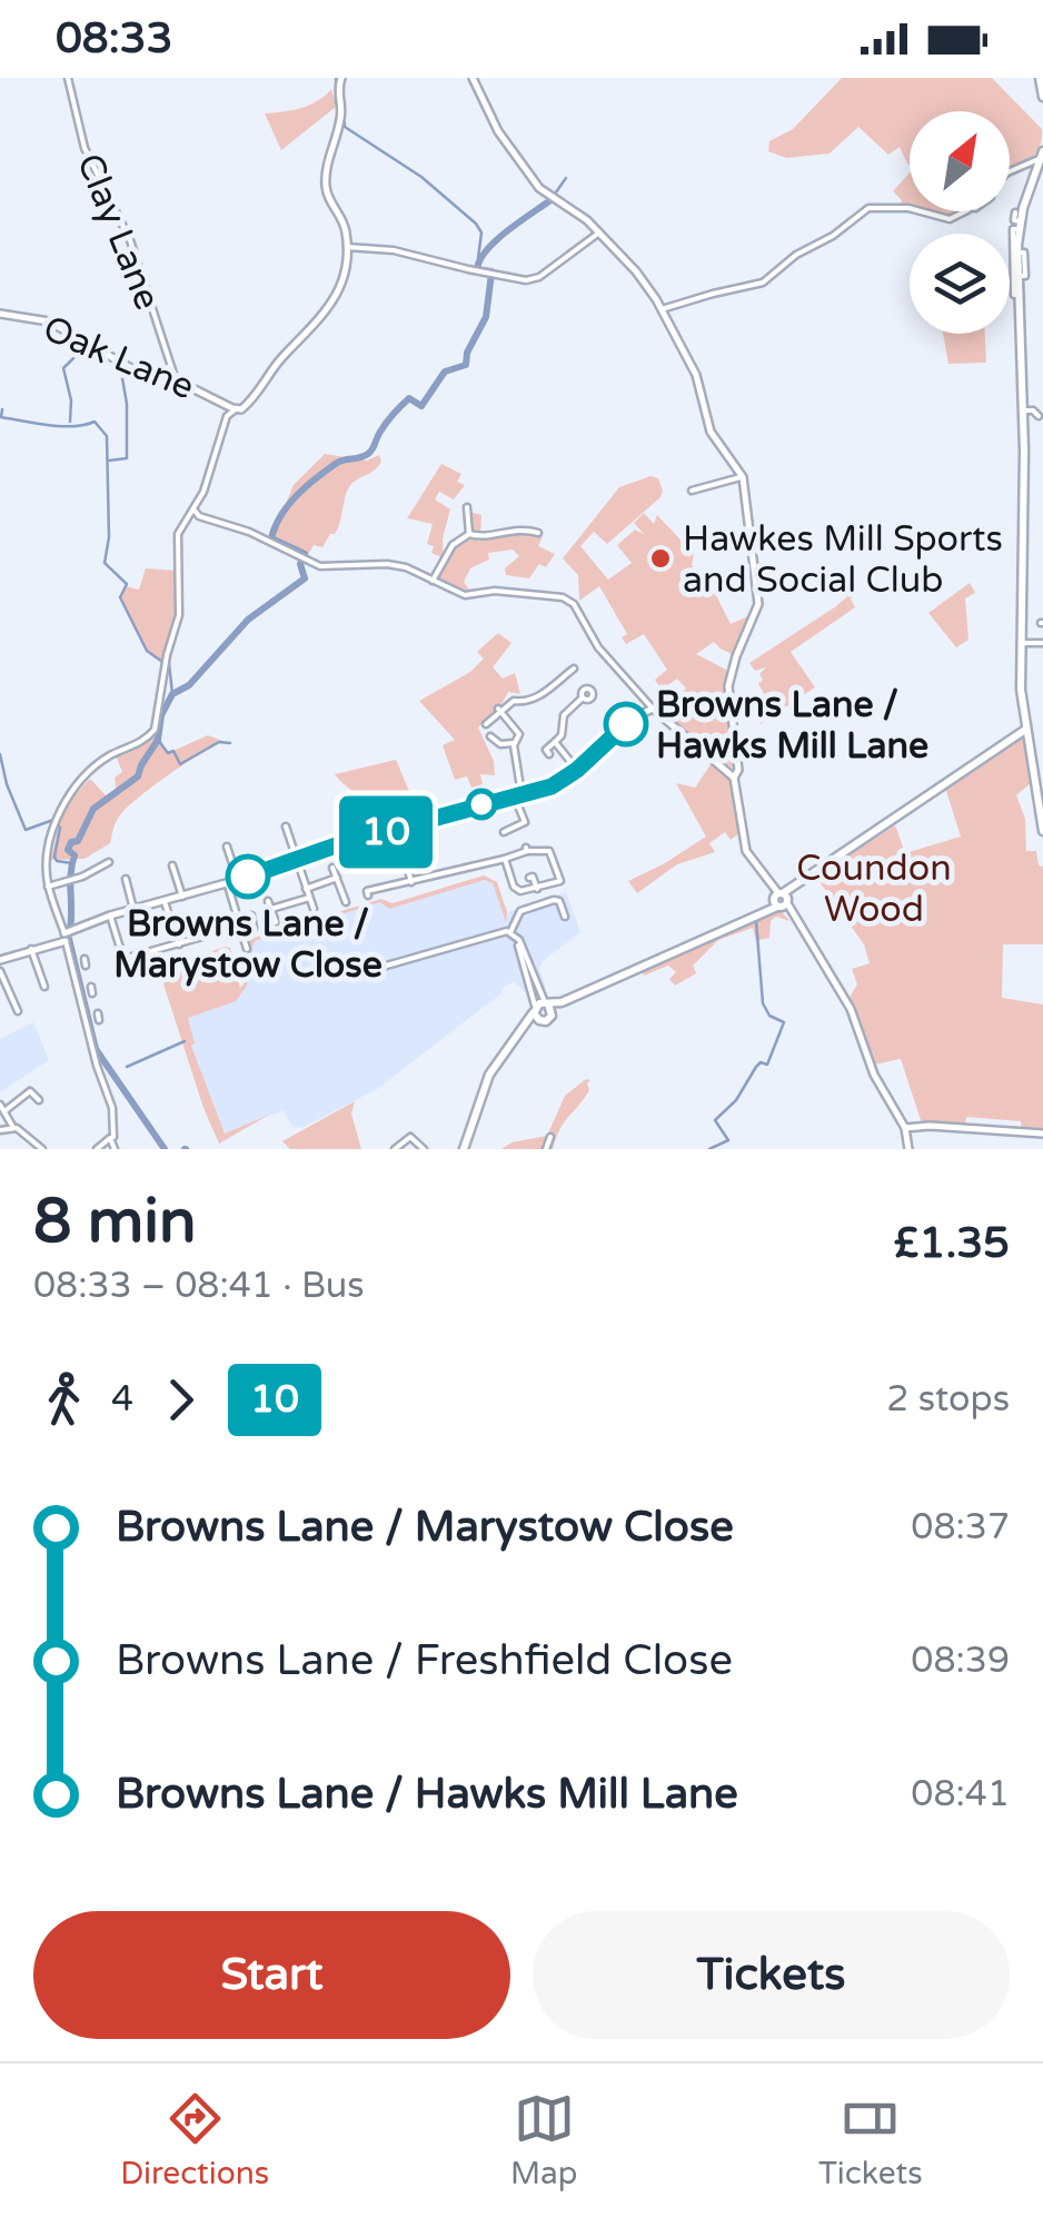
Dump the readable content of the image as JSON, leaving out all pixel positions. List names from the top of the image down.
{
  "streets": {
    "street": ["Clay Lane", "Oak Lane"]
  },
  "crossings": [
    ["Clay Lane", "Oak Lane"]
  ],
  "parks": ["Coundon Wood"],
  "places": ["Hawkes Mill Sports and Social Club", "Browns Lane / Hawks Mill Lane", "Browns Lane / Marystow Close"],
  "lines": ["bus line 10"],
  "north": "top right",
  "page": {
    "status": "08:33",
    "on_map": "10",
    "heading": ["8 min", "08:33 – 08:41 · Bus", "£1.35"],
    "legs": ["4", "10", "2 stops"],
    "list": [
      {
        "name": "Browns Lane / Marystow Close",
        "value": "08:37"
      },
      {
        "name": "Browns Lane / Freshfield Close",
        "value": "08:39"
      },
      {
        "name": "Browns Lane / Hawks Mill Lane",
        "value": "08:41"
      }
    ],
    "buttons": ["Start", "Tickets"],
    "tabs": ["Directions", "Map", "Tickets"]
  }
}
